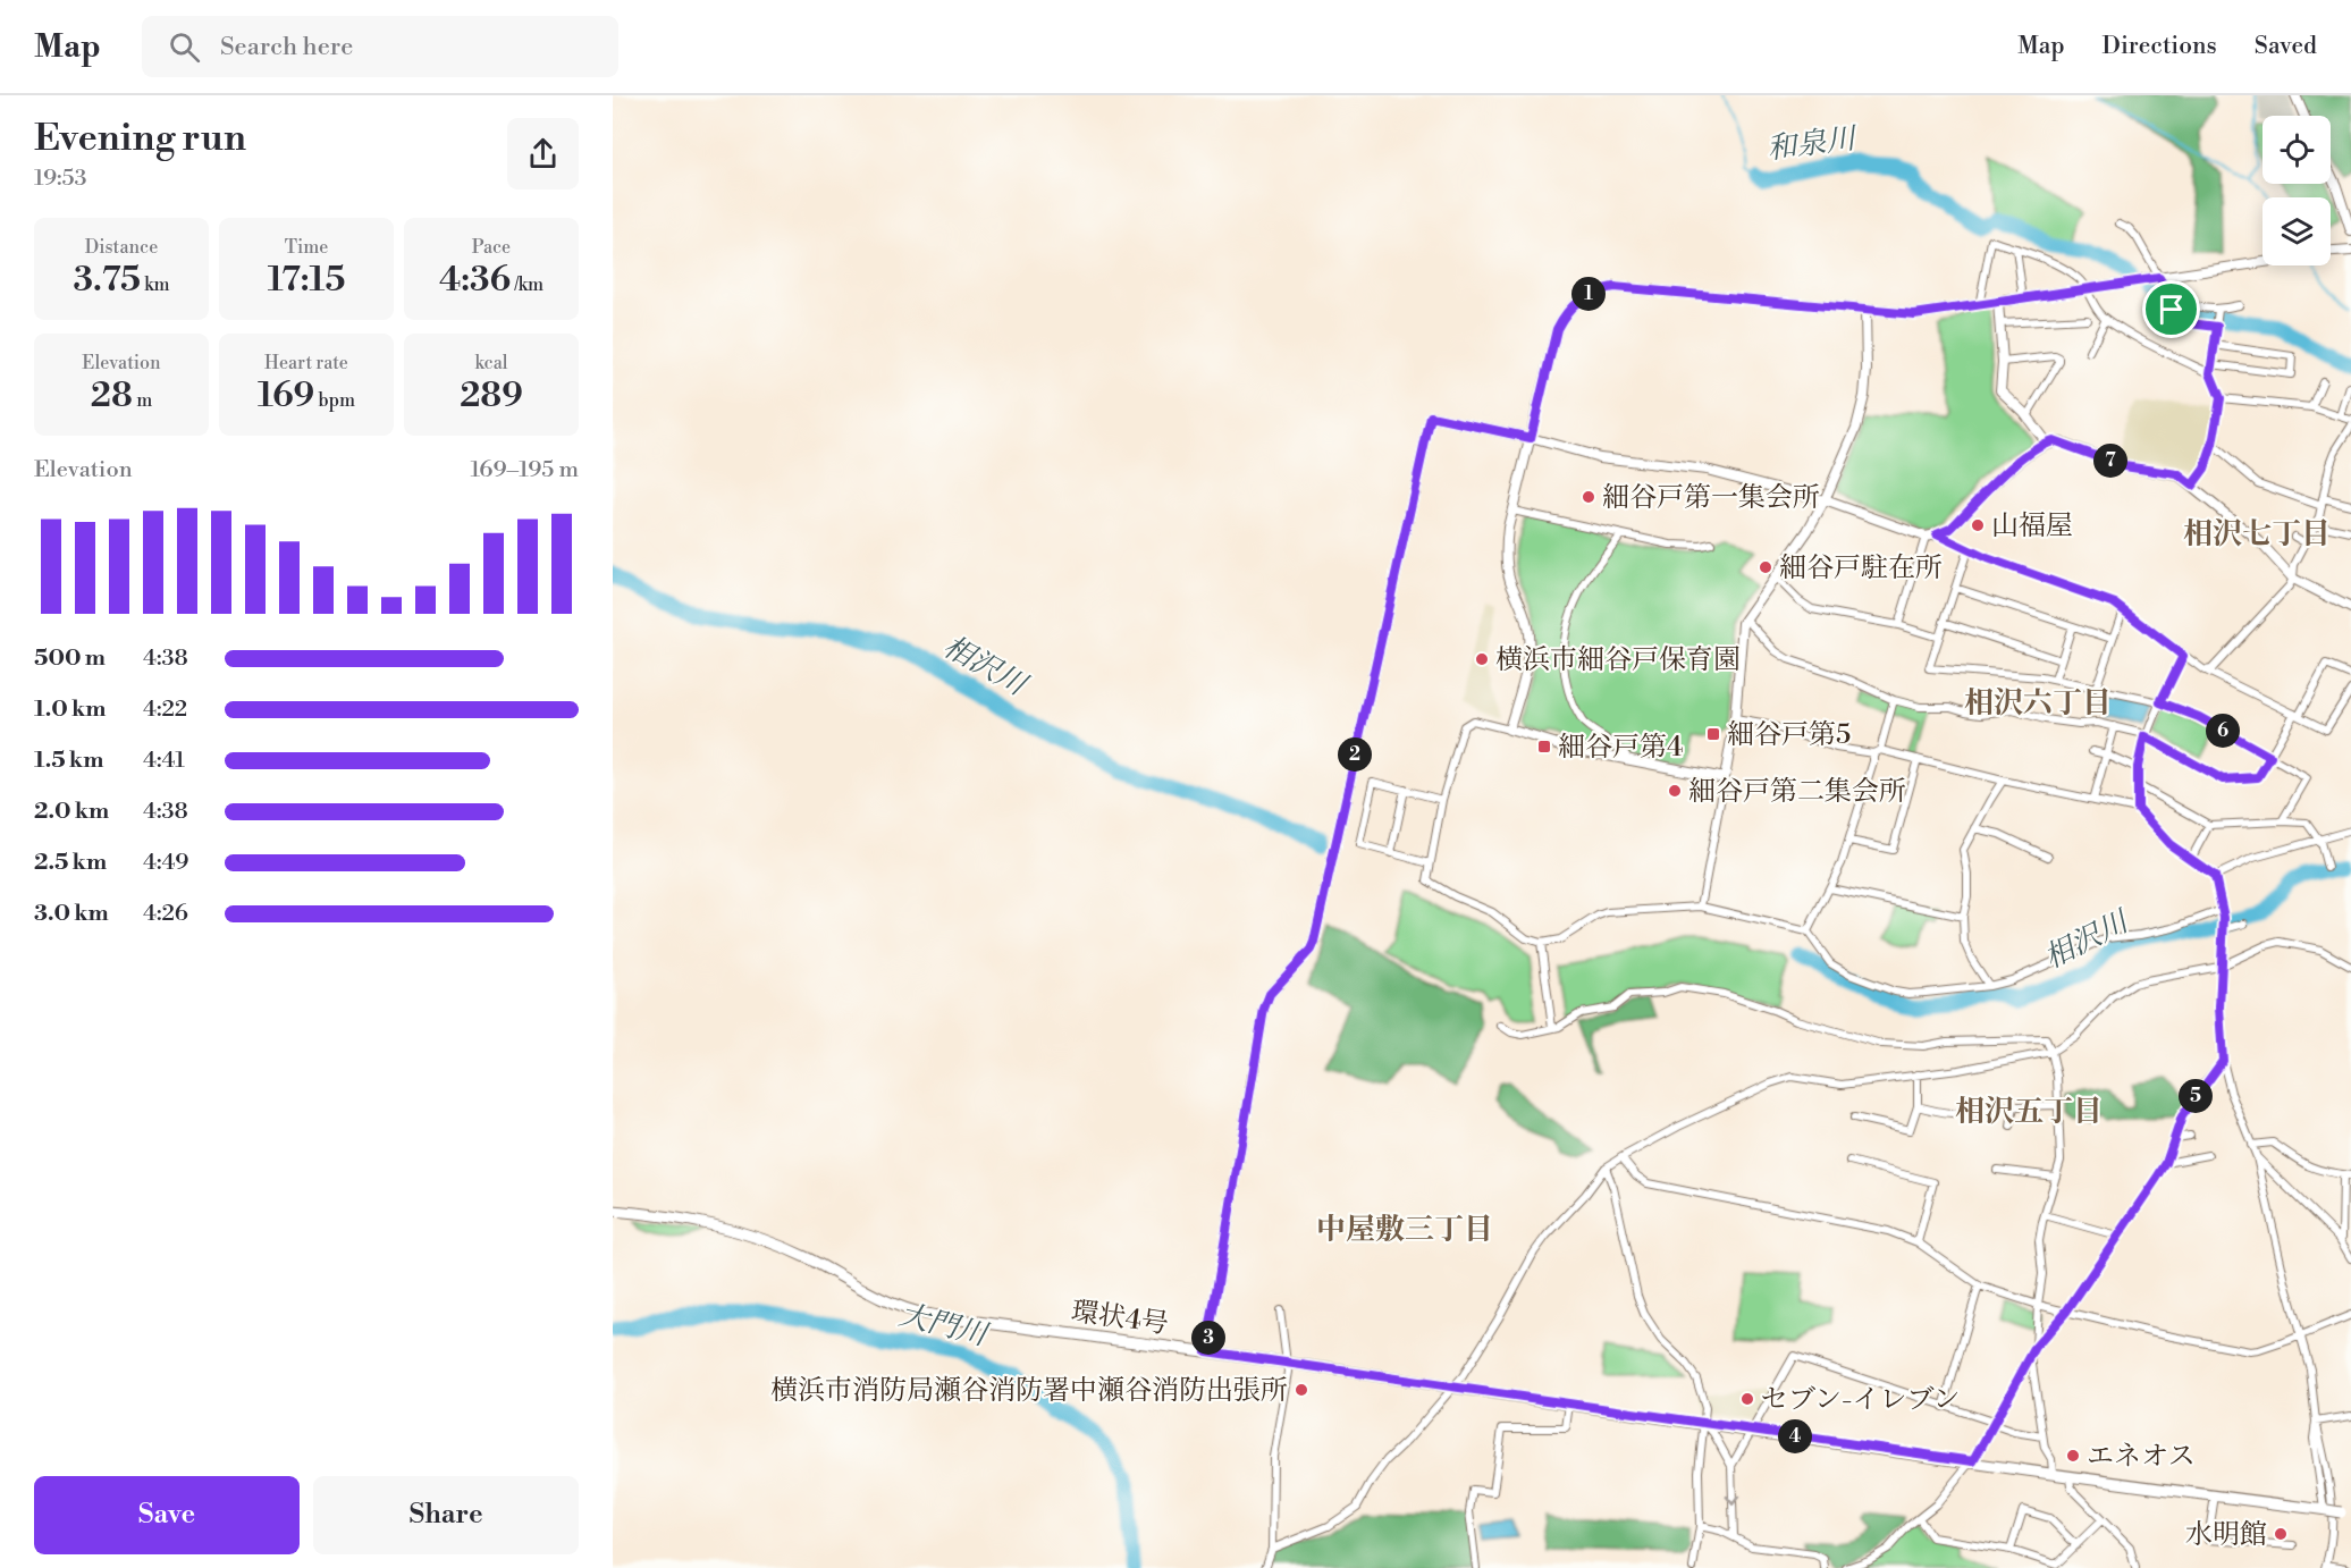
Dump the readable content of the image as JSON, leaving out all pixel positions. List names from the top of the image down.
{
  "streets": {
    "main road": ["環状4号"]
  },
  "districts": [
    "相沢七丁目",
    "相沢六丁目",
    "相沢五丁目",
    "中屋敷三丁目"
  ],
  "water": ["和泉川", "相沢川", "大門川"],
  "places": {
    "other": [
      "細谷戸第一集会所",
      "山福屋",
      "細谷戸駐在所",
      "横浜市細谷戸保育園",
      "細谷戸第二集会所",
      "横浜市消防局瀬谷消防署中瀬谷消防出張所",
      "セブン-イレブン",
      "エネオス",
      "水明館"
    ],
    "transit": ["細谷戸第5", "細谷戸第4"]
  },
  "page": {
    "header": "Map",
    "search": "Search here",
    "nav": ["Map", "Directions", "Saved"],
    "heading": ["Evening run", "19:53"],
    "stats": [
      ["Distance", "3.75 km"],
      ["Time", "17:15"],
      ["Pace", "4:36 /km"],
      ["Elevation", "28 m"],
      ["Heart rate", "169 bpm"],
      ["kcal", "289"]
    ],
    "pins": [
      "1",
      "7",
      "6",
      "2",
      "5",
      "3",
      "4"
    ],
    "chart": ["Elevation", "169–195 m"],
    "list": [
      {
        "name": "500 m",
        "note": "4:38"
      },
      {
        "name": "1.0 km",
        "note": "4:22"
      },
      {
        "name": "1.5 km",
        "note": "4:41"
      },
      {
        "name": "2.0 km",
        "note": "4:38"
      },
      {
        "name": "2.5 km",
        "note": "4:49"
      },
      {
        "name": "3.0 km",
        "note": "4:26"
      }
    ],
    "buttons": ["Save", "Share"]
  }
}
